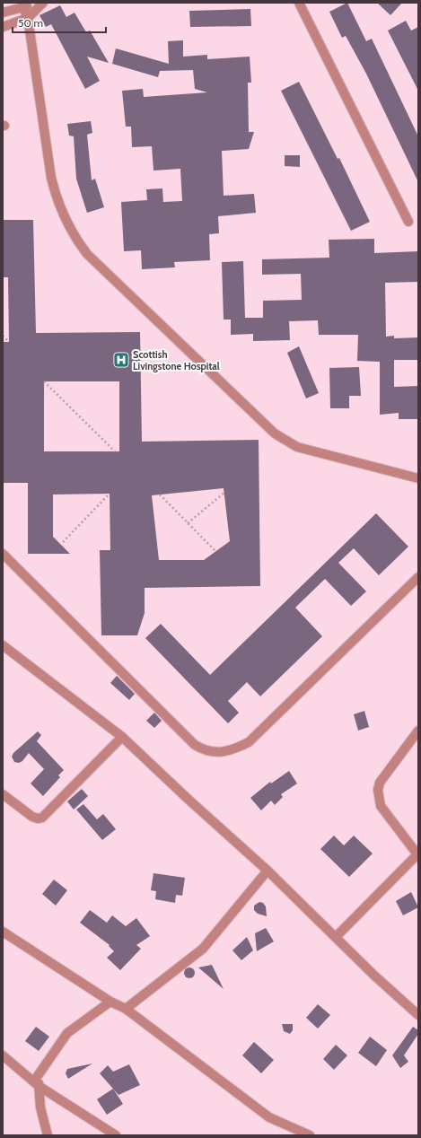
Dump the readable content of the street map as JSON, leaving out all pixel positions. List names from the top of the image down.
{
  "places": {
    "hospital": ["Scottish Livingstone Hospital"]
  },
  "scale_bar": "50 m"
}
